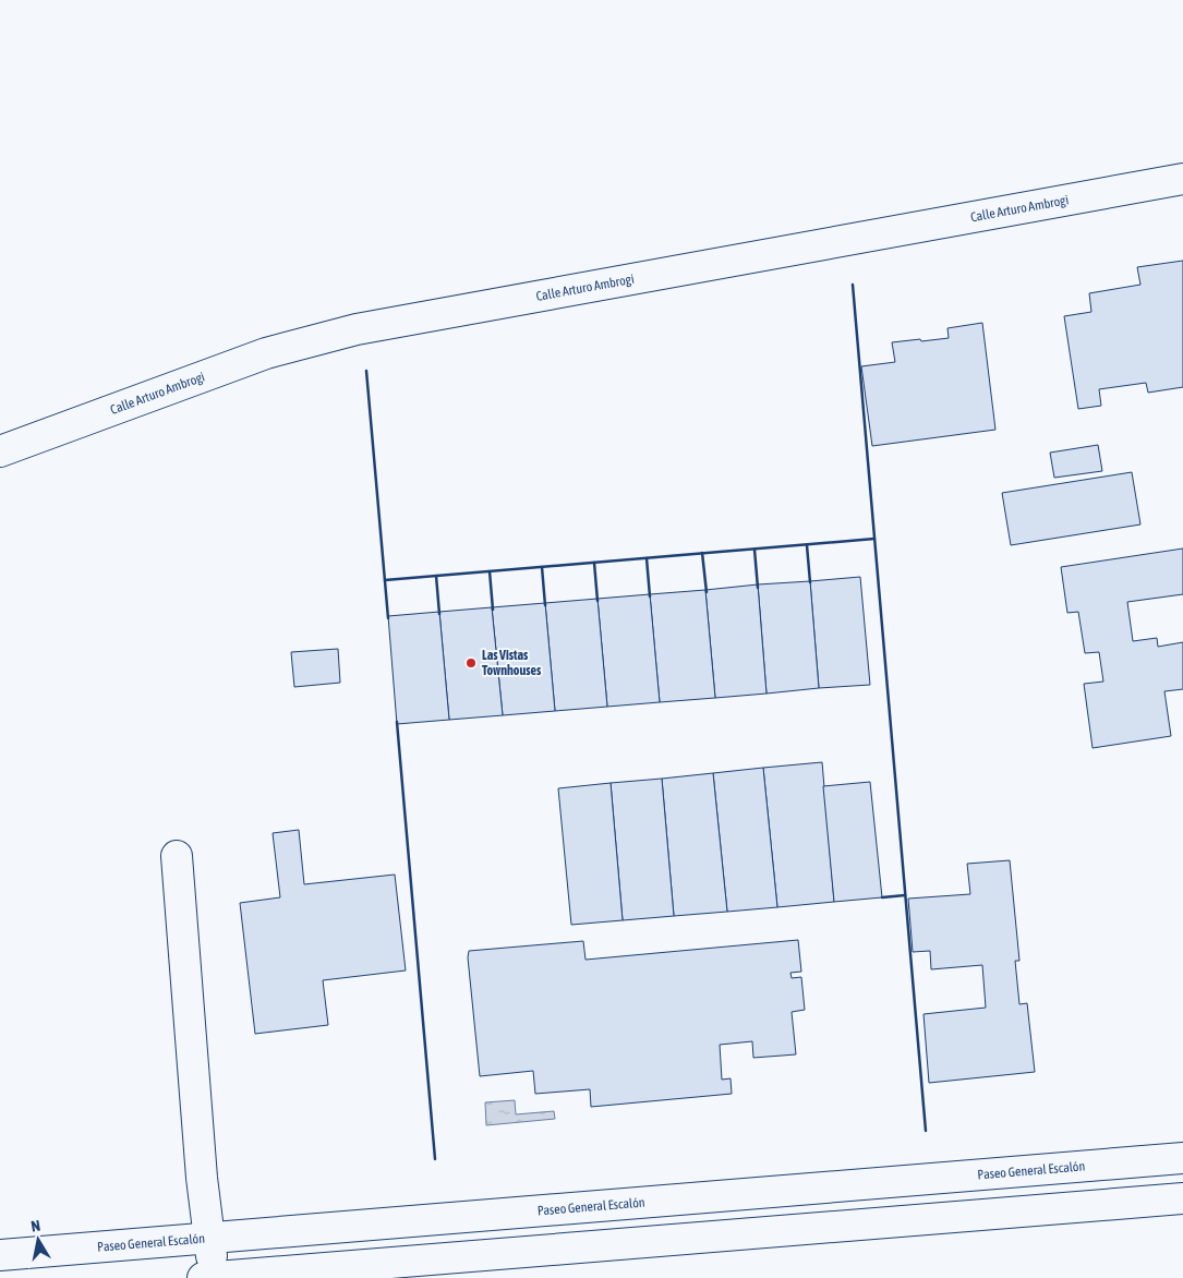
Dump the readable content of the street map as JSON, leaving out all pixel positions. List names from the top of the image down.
{
  "streets": {
    "street": ["Calle Arturo Ambrogi", "Paseo General Escalón"]
  },
  "places": ["Las Vistas Townhouses"],
  "north": "top"
}
